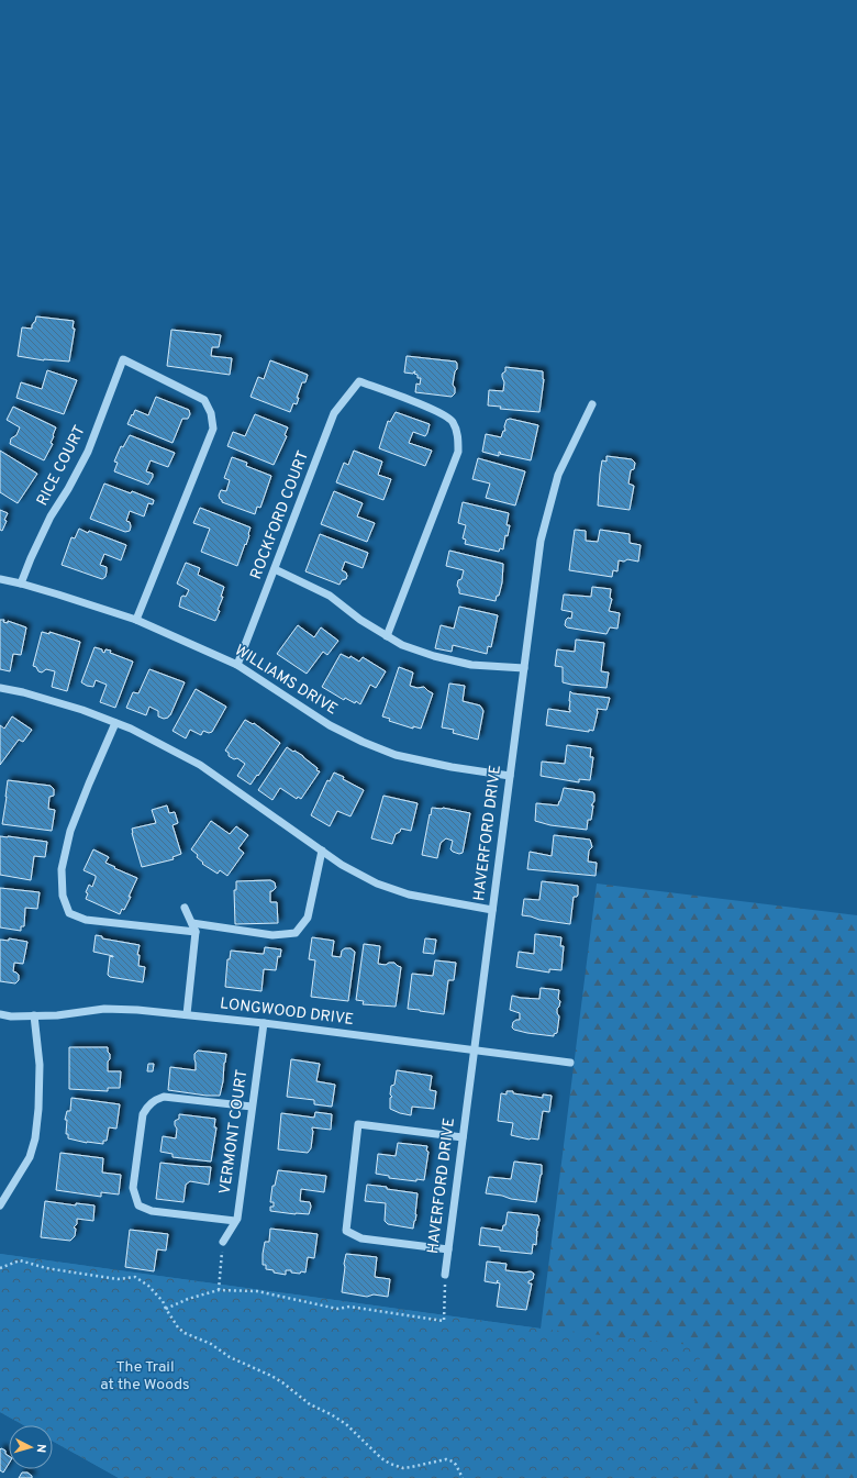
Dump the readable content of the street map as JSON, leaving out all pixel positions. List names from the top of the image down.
{
  "streets": {
    "street": [
      "RICE COURT",
      "ROCKFORD COURT",
      "WILLIAMS DRIVE",
      "HAVERFORD DRIVE",
      "LONGWOOD DRIVE",
      "VERMONT COURT"
    ]
  },
  "crossings": [
    ["RICE COURT", "WILLIAMS DRIVE"],
    ["ROCKFORD COURT", "WILLIAMS DRIVE"],
    ["WILLIAMS DRIVE", "HAVERFORD DRIVE"],
    ["HAVERFORD DRIVE", "LONGWOOD DRIVE"],
    ["LONGWOOD DRIVE", "VERMONT COURT"]
  ],
  "parks": ["The Trail at the Woods"],
  "north": "right"
}
